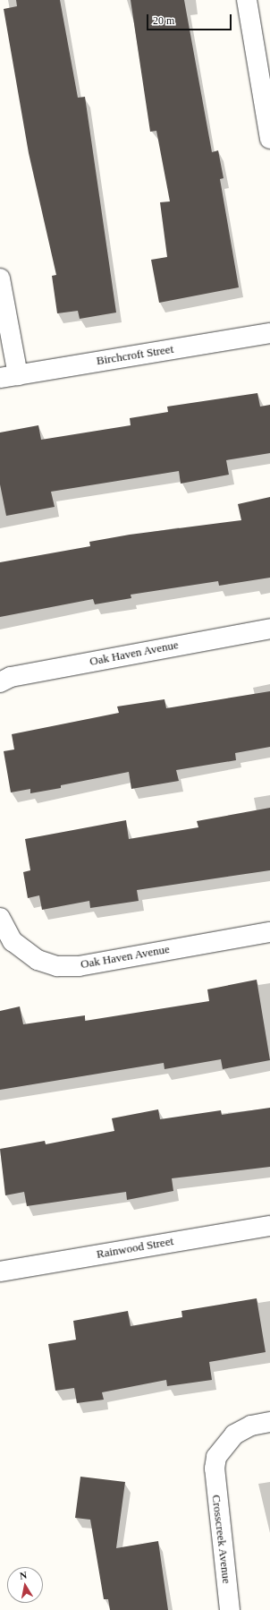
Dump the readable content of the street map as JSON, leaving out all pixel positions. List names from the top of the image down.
{
  "streets": {
    "street": [
      "Birchcroft Street",
      "Oak Haven Avenue",
      "Rainwood Street",
      "Crosscreek Avenue"
    ]
  },
  "scale_bar": "20 m",
  "north": "top"
}
